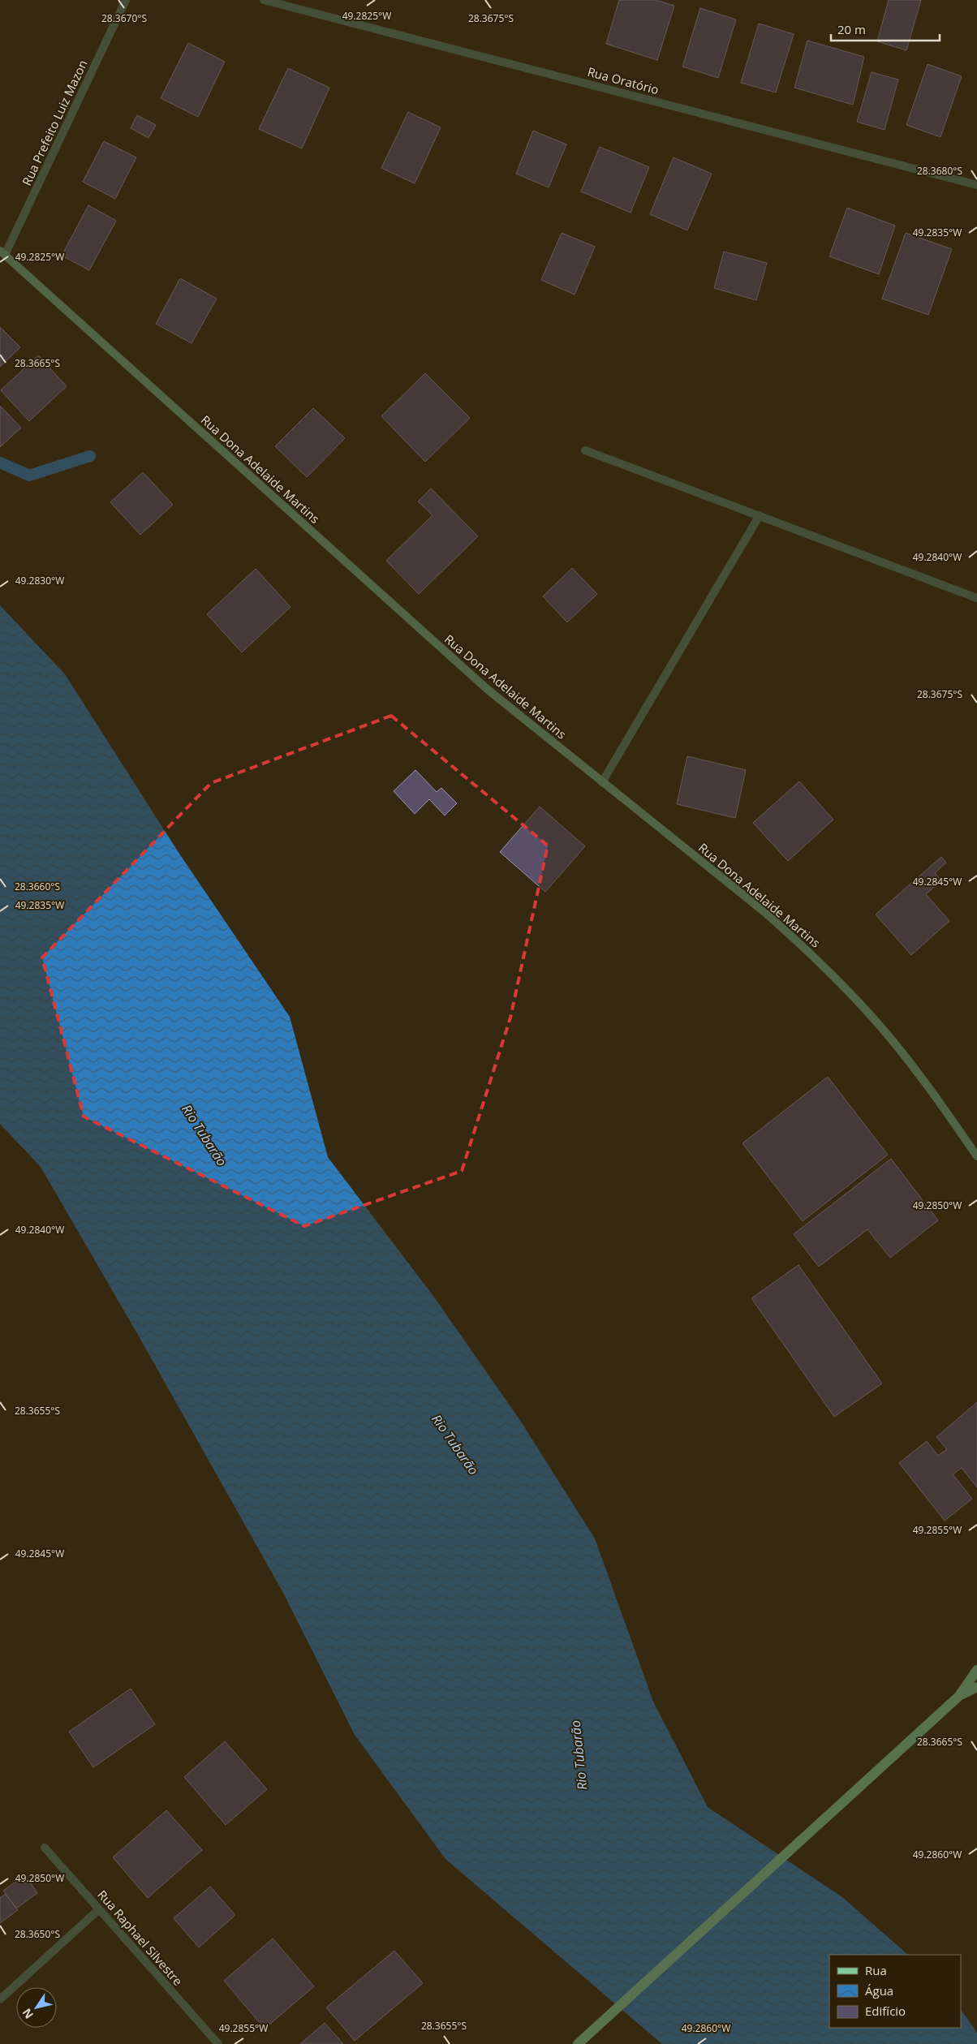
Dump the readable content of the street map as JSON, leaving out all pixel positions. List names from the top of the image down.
{
  "streets": {
    "street": [
      "Rua Oratório",
      "Rua Prefeito Luiz Mazon",
      "Rua Dona Adelaide Martins",
      "Rua Raphael Silvestre"
    ]
  },
  "crossings": [
    ["Rua Prefeito Luiz Mazon", "Rua Dona Adelaide Martins"]
  ],
  "water": ["Rio Tubarão"],
  "legend": ["Rua", "Água", "Edifício"],
  "scale_bar": "20 m",
  "north": "bottom left",
  "coordinates": [
    "49.2825°W",
    "28.3670°S",
    "28.3675°S",
    "28.3680°S",
    "49.2835°W",
    "28.3665°S",
    "49.2840°W",
    "49.2830°W",
    "49.2845°W",
    "28.3660°S",
    "49.2850°W",
    "28.3655°S",
    "49.2855°W",
    "49.2860°W",
    "28.3650°S"
  ]
}
